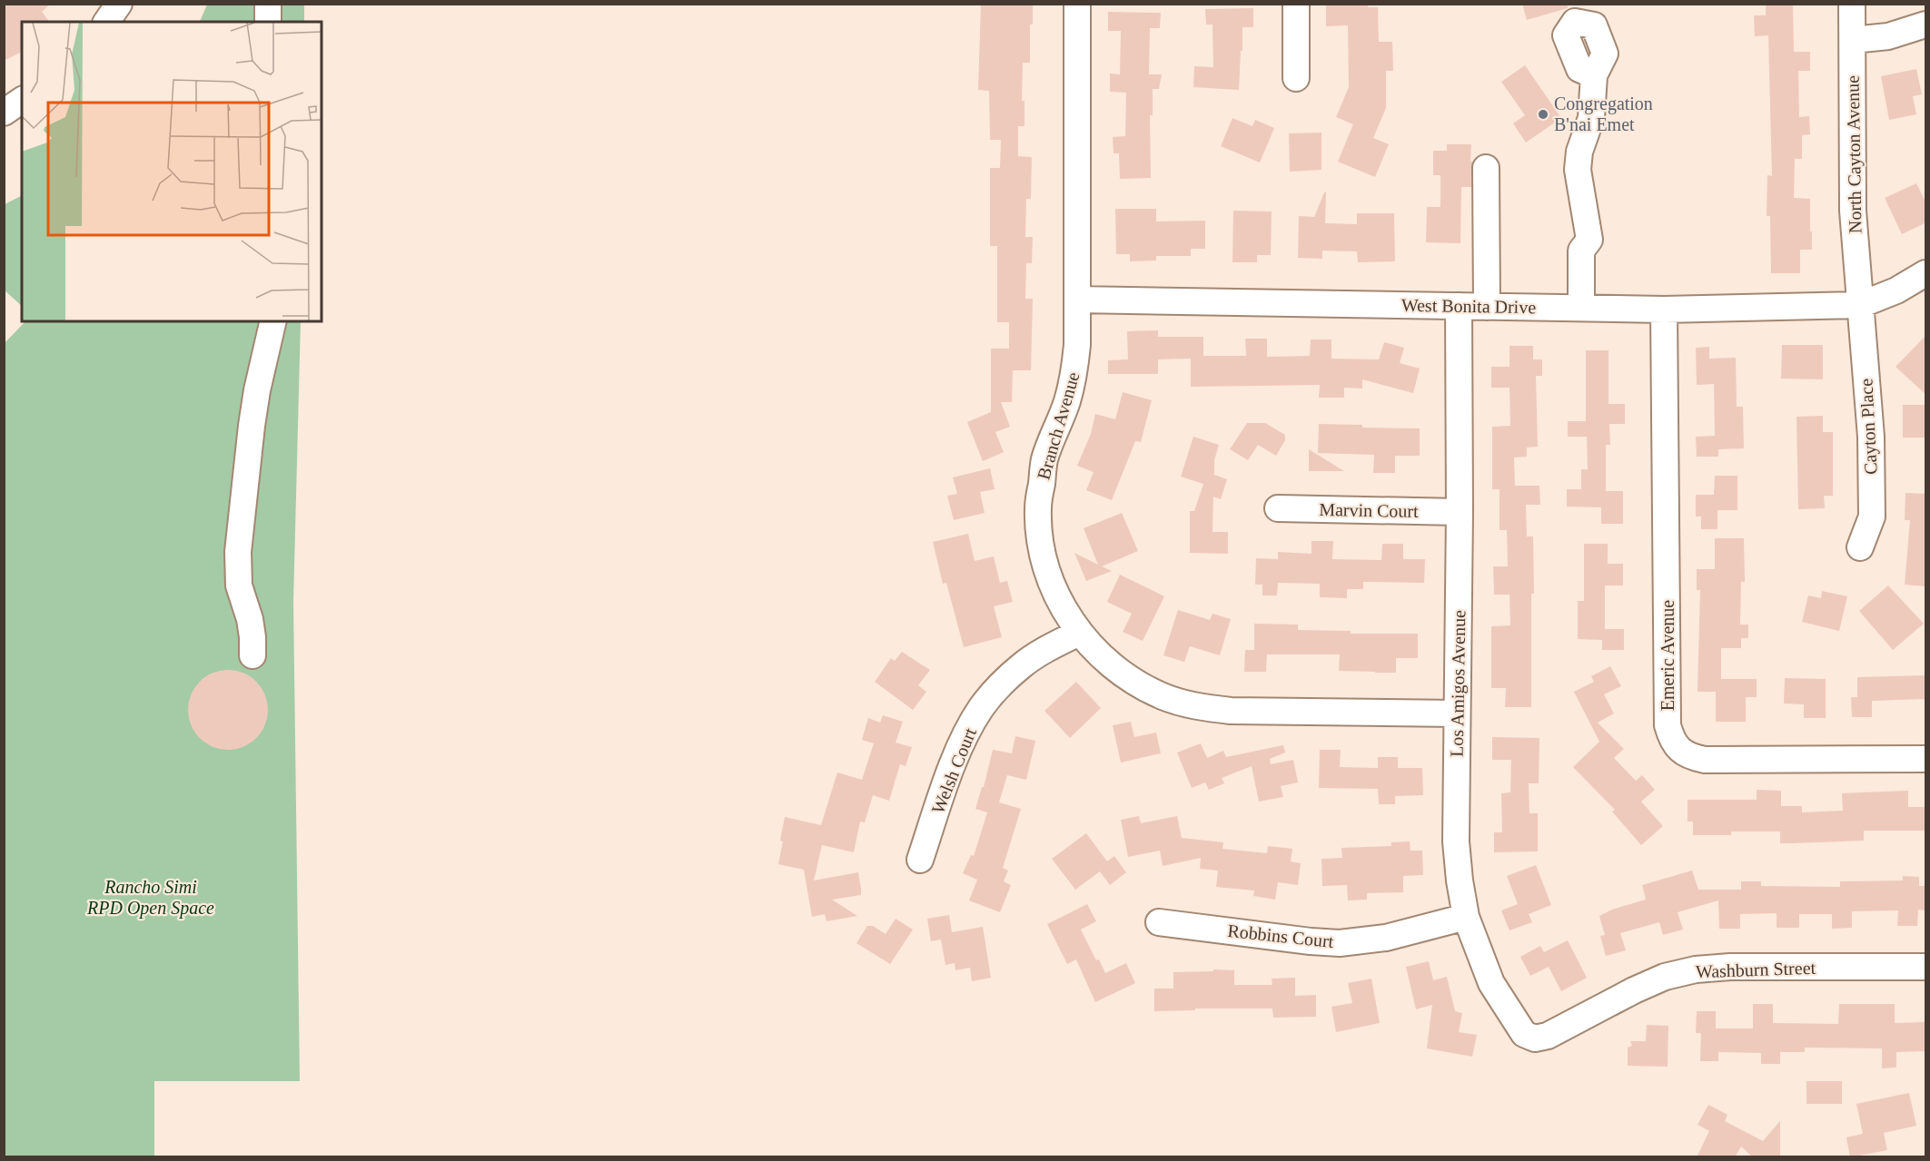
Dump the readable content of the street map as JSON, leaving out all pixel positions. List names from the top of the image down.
{
  "streets": {
    "street": [
      "North Cayton Avenue",
      "West Bonita Drive",
      "Branch Avenue",
      "Cayton Place",
      "Marvin Court",
      "Emeric Avenue",
      "Los Amigos Avenue",
      "Welsh Court",
      "Robbins Court",
      "Washburn Street"
    ]
  },
  "crossings": [
    ["North Cayton Avenue", "West Bonita Drive"],
    ["North Cayton Avenue", "Cayton Place"],
    ["West Bonita Drive", "Branch Avenue"],
    ["West Bonita Drive", "Cayton Place"],
    ["West Bonita Drive", "Emeric Avenue"],
    ["West Bonita Drive", "Los Amigos Avenue"],
    ["Branch Avenue", "Los Amigos Avenue"],
    ["Branch Avenue", "Welsh Court"],
    ["Marvin Court", "Los Amigos Avenue"],
    ["Los Amigos Avenue", "Robbins Court"],
    ["Los Amigos Avenue", "Washburn Street"]
  ],
  "parks": ["Rancho Simi RPD Open Space"],
  "places": ["Congregation B'nai Emet"]
}
